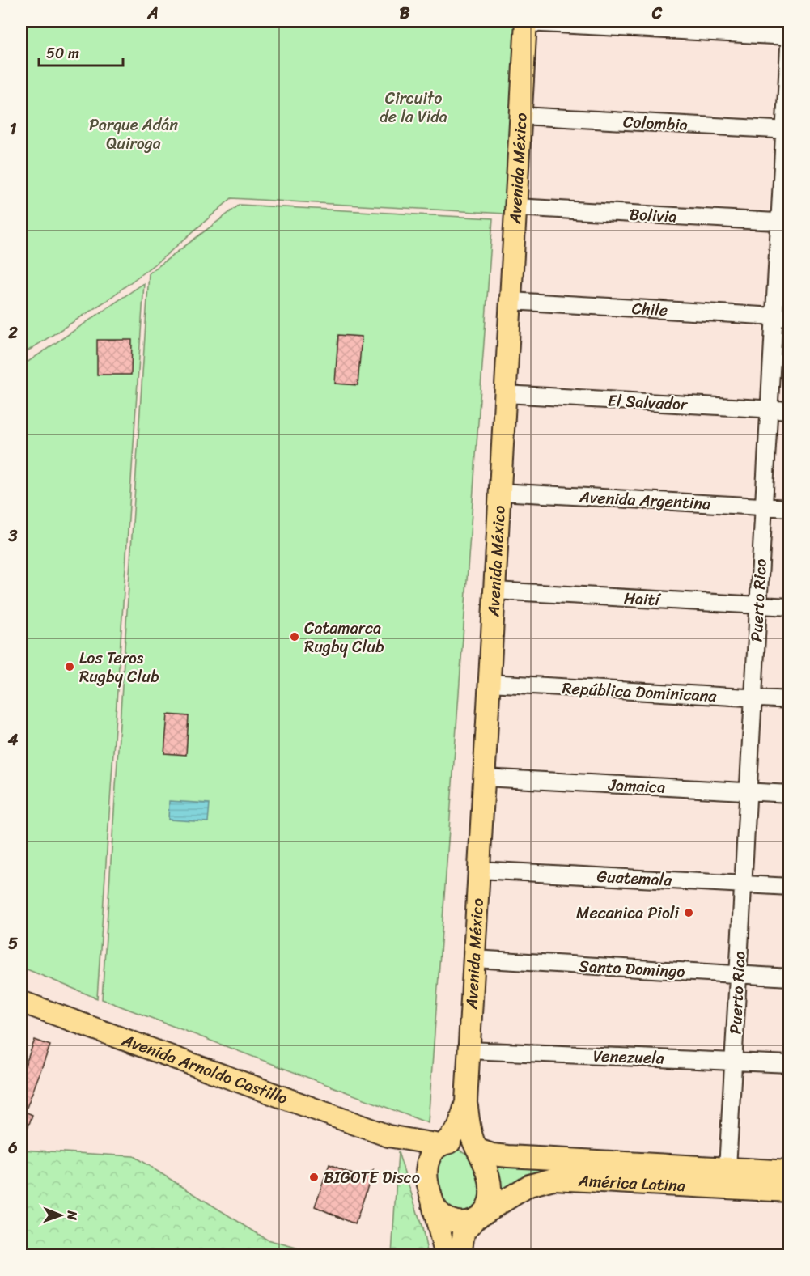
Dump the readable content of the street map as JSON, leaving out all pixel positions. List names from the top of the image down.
{
  "streets": {
    "main road": ["Avenida México", "Avenida Arnoldo Castillo", "América Latina"],
    "street": [
      "Colombia",
      "Bolivia",
      "Chile",
      "El Salvador",
      "Avenida Argentina",
      "Haití",
      "Puerto Rico",
      "República Dominicana",
      "Jamaica",
      "Guatemala",
      "Santo Domingo",
      "Venezuela"
    ]
  },
  "crossings": [
    ["Colombia", "Avenida México"],
    ["Colombia", "Puerto Rico"],
    ["Avenida México", "Bolivia"],
    ["Avenida México", "Chile"],
    ["Avenida México", "El Salvador"],
    ["Avenida México", "Avenida Argentina"],
    ["Avenida México", "Haití"],
    ["Avenida México", "República Dominicana"],
    ["Avenida México", "Jamaica"],
    ["Avenida México", "Guatemala"],
    ["Avenida México", "Santo Domingo"],
    ["Avenida México", "Venezuela"],
    ["Avenida México", "Avenida Arnoldo Castillo"],
    ["Avenida México", "América Latina"],
    ["Bolivia", "Puerto Rico"],
    ["Chile", "Puerto Rico"],
    ["El Salvador", "Puerto Rico"],
    ["Avenida Argentina", "Puerto Rico"],
    ["Haití", "Puerto Rico"],
    ["Puerto Rico", "República Dominicana"],
    ["Puerto Rico", "Jamaica"],
    ["Puerto Rico", "Guatemala"],
    ["Puerto Rico", "Santo Domingo"],
    ["Puerto Rico", "Venezuela"],
    ["Puerto Rico", "América Latina"],
    ["Avenida Arnoldo Castillo", "América Latina"]
  ],
  "parks": ["Circuito de la Vida", "Parque Adán Quiroga"],
  "places": [
    "Catamarca Rugby Club",
    "Los Teros Rugby Club",
    "Mecanica Pioli",
    "BIGOTE Disco"
  ],
  "scale_bar": "50 m",
  "north": "right",
  "grid": {
    "columns": ["A", "B", "C"],
    "rows": [
      "1",
      "2",
      "3",
      "4",
      "5",
      "6"
    ]
  }
}
